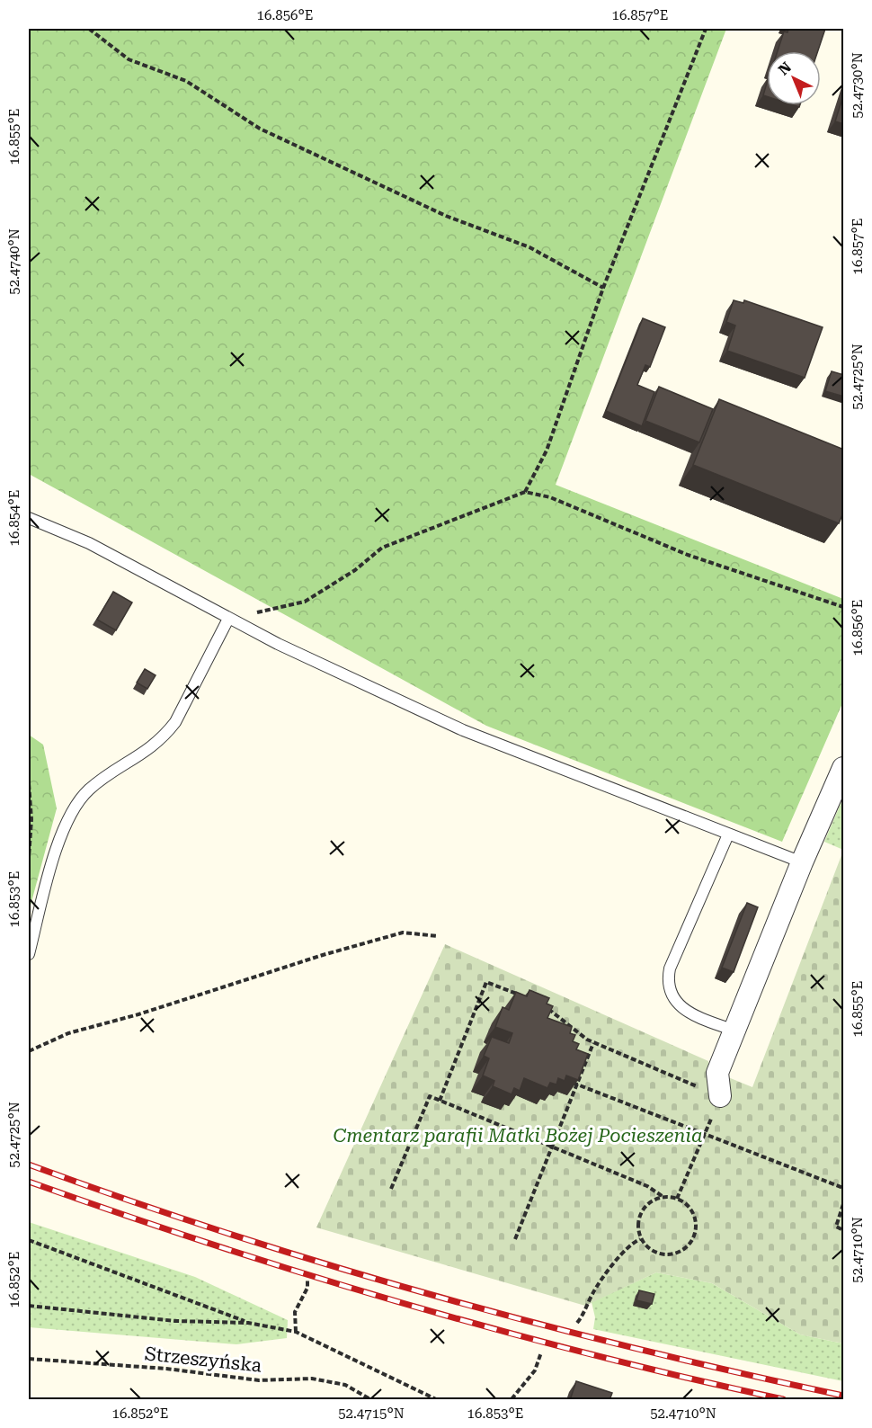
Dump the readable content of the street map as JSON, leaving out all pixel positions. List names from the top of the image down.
{
  "streets": {
    "path": ["Strzeszyńska"]
  },
  "parks": ["Cmentarz parafii Matki Bożej Pocieszenia"],
  "north": "top left",
  "coordinates": [
    "16.856°E",
    "16.857°E",
    "52.4730°N",
    "16.855°E",
    "52.4740°N",
    "52.4725°N",
    "16.854°E",
    "16.853°E",
    "52.4710°N",
    "16.852°E",
    "52.4715°N"
  ]
}
